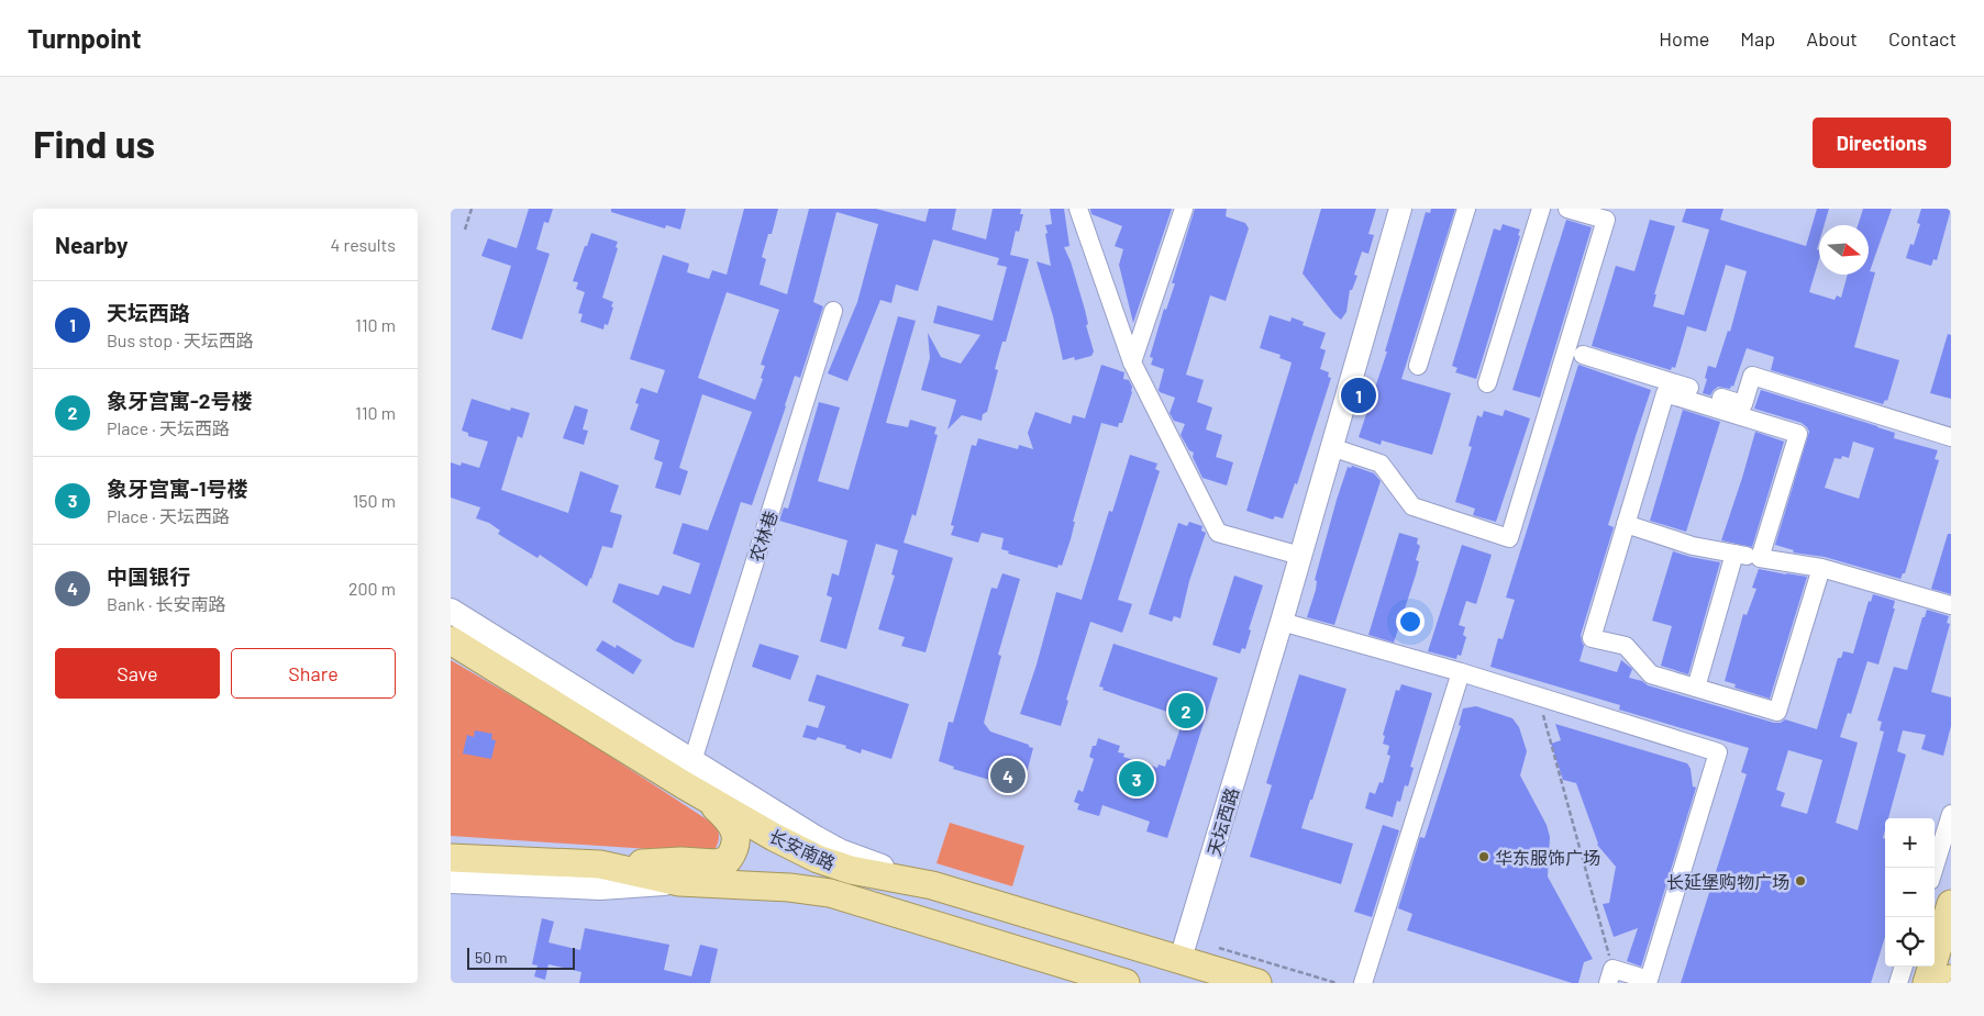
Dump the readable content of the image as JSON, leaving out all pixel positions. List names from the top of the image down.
{
  "streets": {
    "main road": ["长安南路"],
    "street": ["农林巷", "天坛西路"]
  },
  "crossings": [
    ["天坛西路", "长安南路"]
  ],
  "places": ["华东服饰广场", "长延堡购物广场"],
  "scale_bar": "50 m",
  "north": "right",
  "page": {
    "header": "Turnpoint",
    "nav": [
      "Home",
      "Map",
      "About",
      "Contact"
    ],
    "buttons": [
      "Directions",
      ["Save", "Share"]
    ],
    "title": "Find us",
    "heading": ["Nearby", "4 results"],
    "list": [
      {
        "mark": "1",
        "name": "天坛西路",
        "note": "Bus stop · 天坛西路",
        "value": "110 m"
      },
      {
        "mark": "2",
        "name": "象牙宫寓-2号楼",
        "note": "Place · 天坛西路",
        "value": "110 m"
      },
      {
        "mark": "3",
        "name": "象牙宫寓-1号楼",
        "note": "Place · 天坛西路",
        "value": "150 m"
      },
      {
        "mark": "4",
        "name": "中国银行",
        "note": "Bank · 长安南路",
        "value": "200 m"
      }
    ],
    "pins": [
      "1",
      "2",
      "4",
      "3"
    ],
    "map_buttons": ["+", "−"],
    "scale": "50 m"
  }
}
